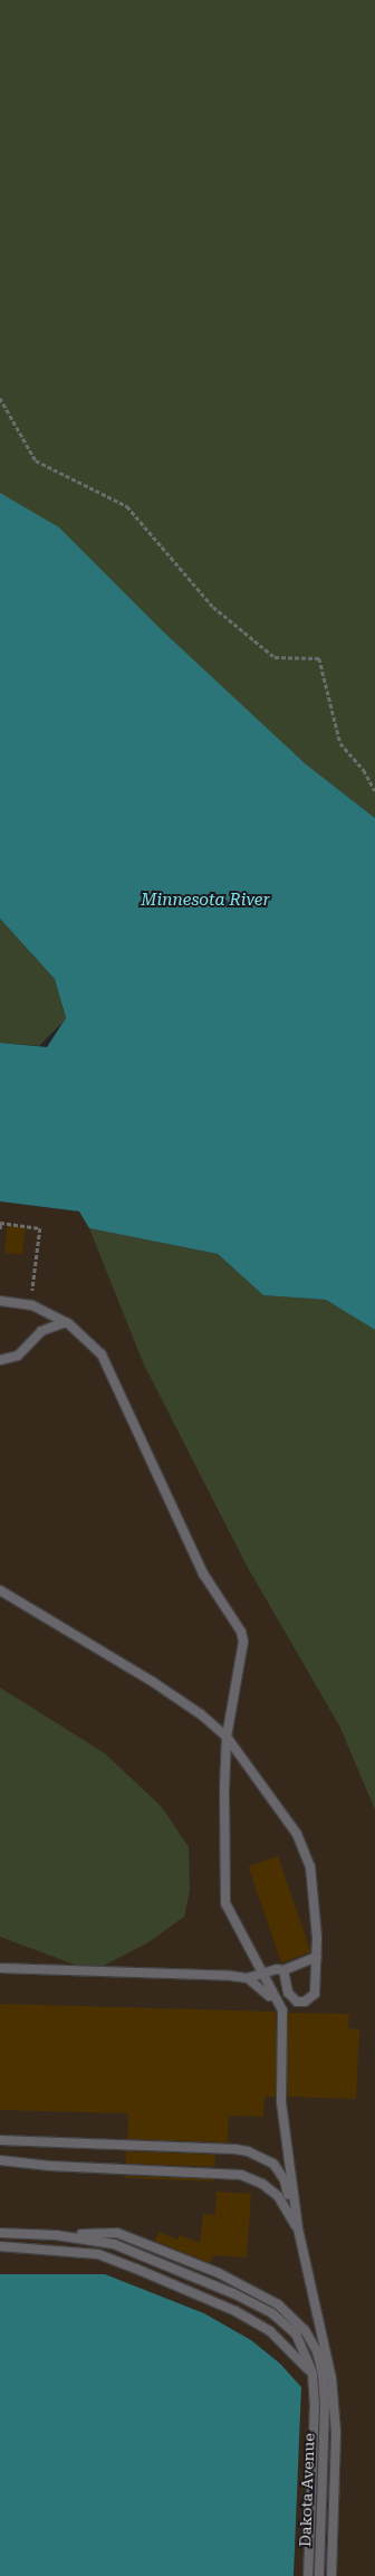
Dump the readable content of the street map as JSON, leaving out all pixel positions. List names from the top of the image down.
{
  "streets": {
    "lane": ["Dakota Avenue"]
  },
  "water": ["Minnesota River"]
}
